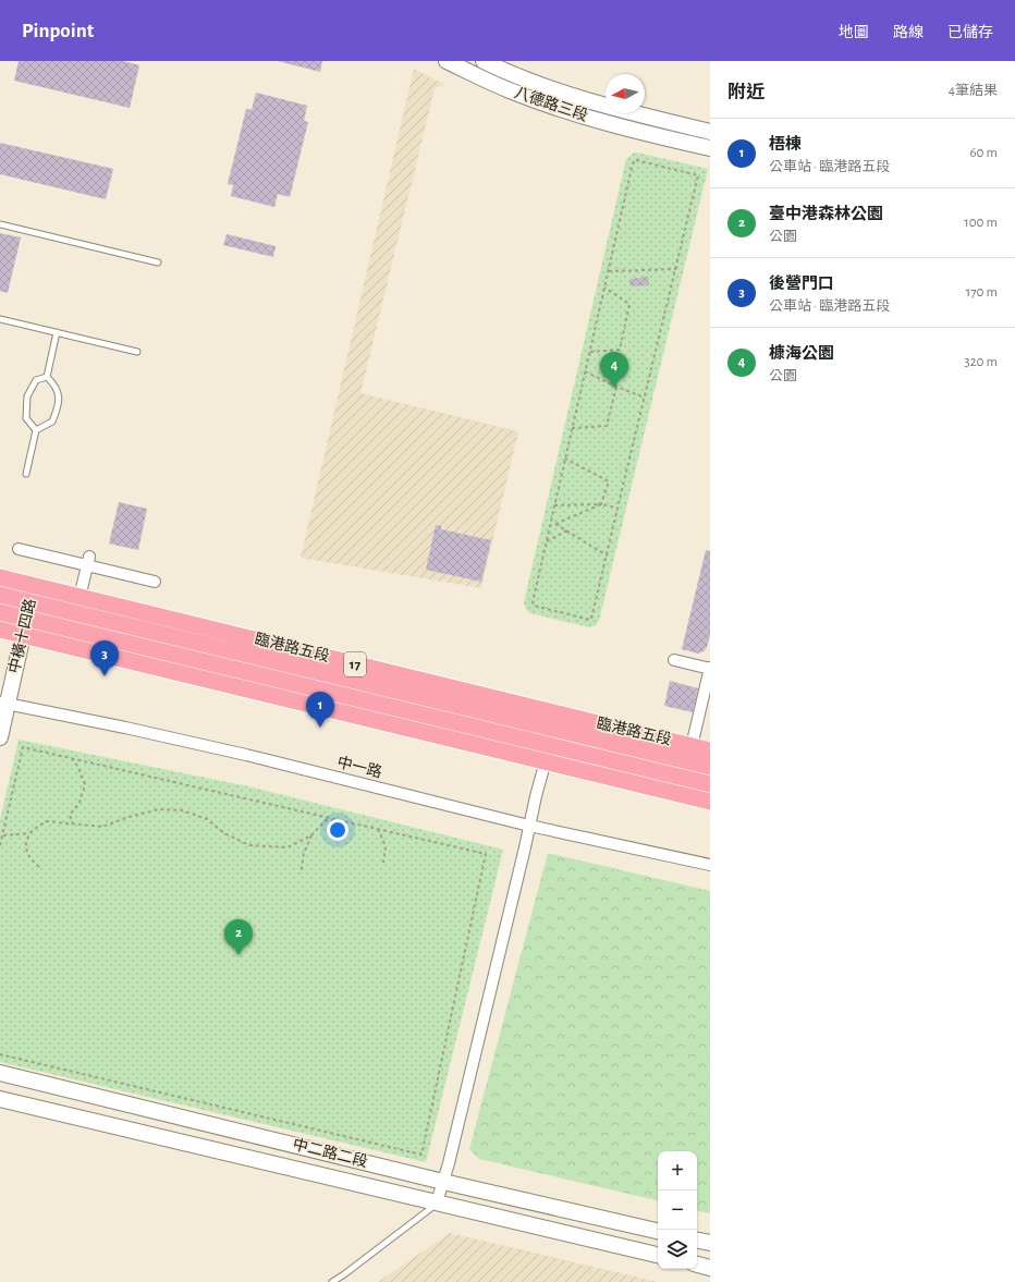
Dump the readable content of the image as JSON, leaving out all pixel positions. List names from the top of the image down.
{
  "streets": {
    "main road": ["臨港路五段", "17"],
    "street": [
      "八德路三段",
      "中橫十四路",
      "中一路",
      "中二路二段"
    ]
  },
  "crossings": [
    ["中橫十四路", "臨港路五段"],
    ["中橫十四路", "17"],
    ["中橫十四路", "中一路"]
  ],
  "north": "left",
  "page": {
    "header": "Pinpoint",
    "nav": ["地圖", "路線", "已儲存"],
    "heading": ["附近", "4筆結果"],
    "list": [
      {
        "mark": "1",
        "name": "梧棟",
        "note": "公車站 · 臨港路五段",
        "value": "60 m"
      },
      {
        "mark": "2",
        "name": "臺中港森林公園",
        "note": "公園",
        "value": "100 m"
      },
      {
        "mark": "3",
        "name": "後營門口",
        "note": "公車站 · 臨港路五段",
        "value": "170 m"
      },
      {
        "mark": "4",
        "name": "槺海公園",
        "note": "公園",
        "value": "320 m"
      }
    ],
    "pins": [
      "4",
      "3",
      "1",
      "2"
    ],
    "map_buttons": ["+", "−"]
  }
}
